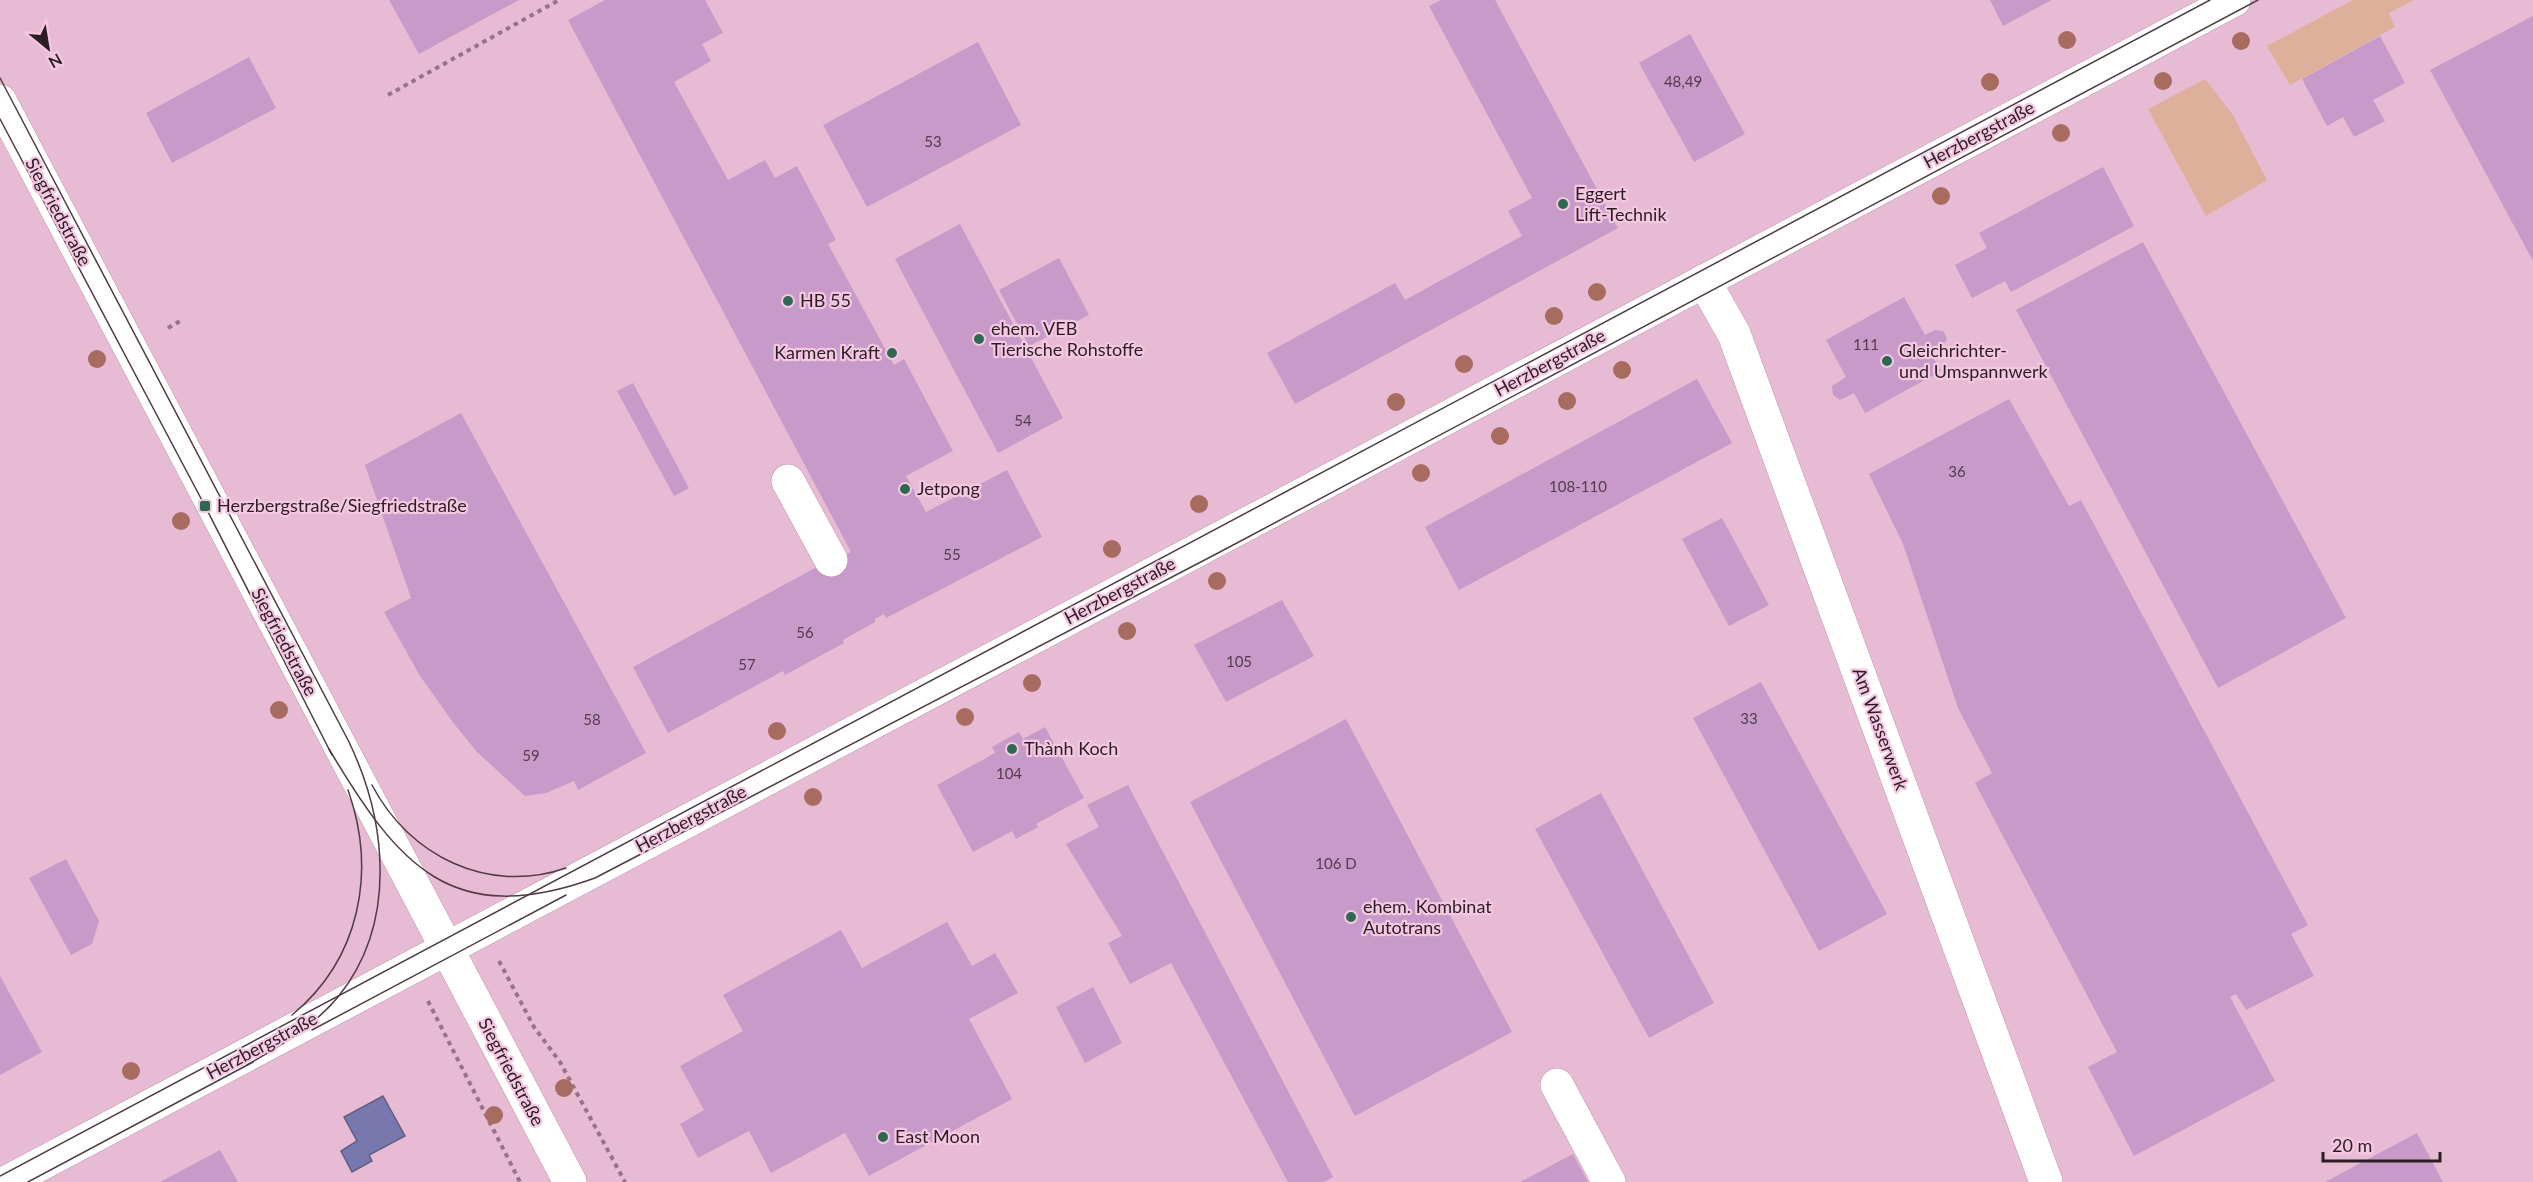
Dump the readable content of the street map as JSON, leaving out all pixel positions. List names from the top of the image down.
{
  "streets": {
    "street": ["Herzbergstraße", "Siegfriedstraße", "Am Wasserwerk"]
  },
  "crossings": [
    ["Herzbergstraße", "Siegfriedstraße"],
    ["Herzbergstraße", "Am Wasserwerk"]
  ],
  "places": {
    "other": [
      "Eggert Lift-Technik",
      "HB 55",
      "ehem. VEB Tierische Rohstoffe",
      "Karmen Kraft",
      "Gleichrichter- und Umspannwerk",
      "Jetpong",
      "Thành Koch",
      "ehem. Kombinat Autotrans",
      "East Moon"
    ],
    "transit": ["Herzbergstraße/Siegfriedstraße"]
  },
  "house_numbers": [
    "48,49",
    "53",
    "111",
    "54",
    "36",
    "108-110",
    "55",
    "56",
    "105",
    "57",
    "33",
    "58",
    "59",
    "104",
    "106 D"
  ],
  "scale_bar": "20 m",
  "north": "bottom right"
}
